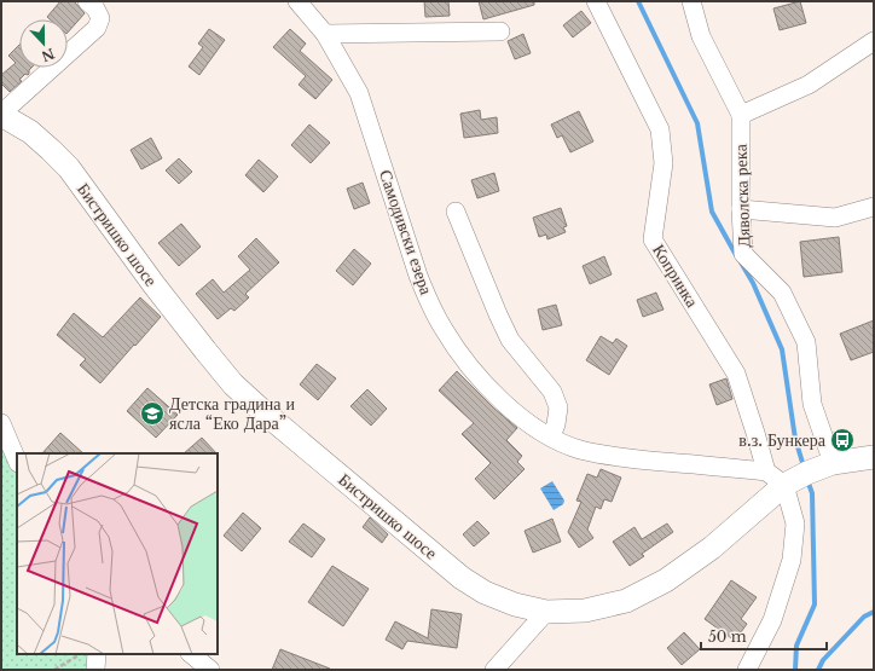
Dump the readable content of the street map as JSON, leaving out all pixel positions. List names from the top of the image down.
{
  "streets": {
    "street": [
      "Дяволска река",
      "Самодивски езера",
      "Бистришко шосе",
      "Копринка"
    ]
  },
  "crossings": [
    ["Дяволска река", "Бистришко шосе"],
    ["Самодивски езера", "Копринка"]
  ],
  "places": {
    "school or university": ["Детска градина и ясла “Еко Дара”"],
    "bus stop": ["в.з. Бункера"]
  },
  "scale_bar": "50 m",
  "north": "bottom"
}
